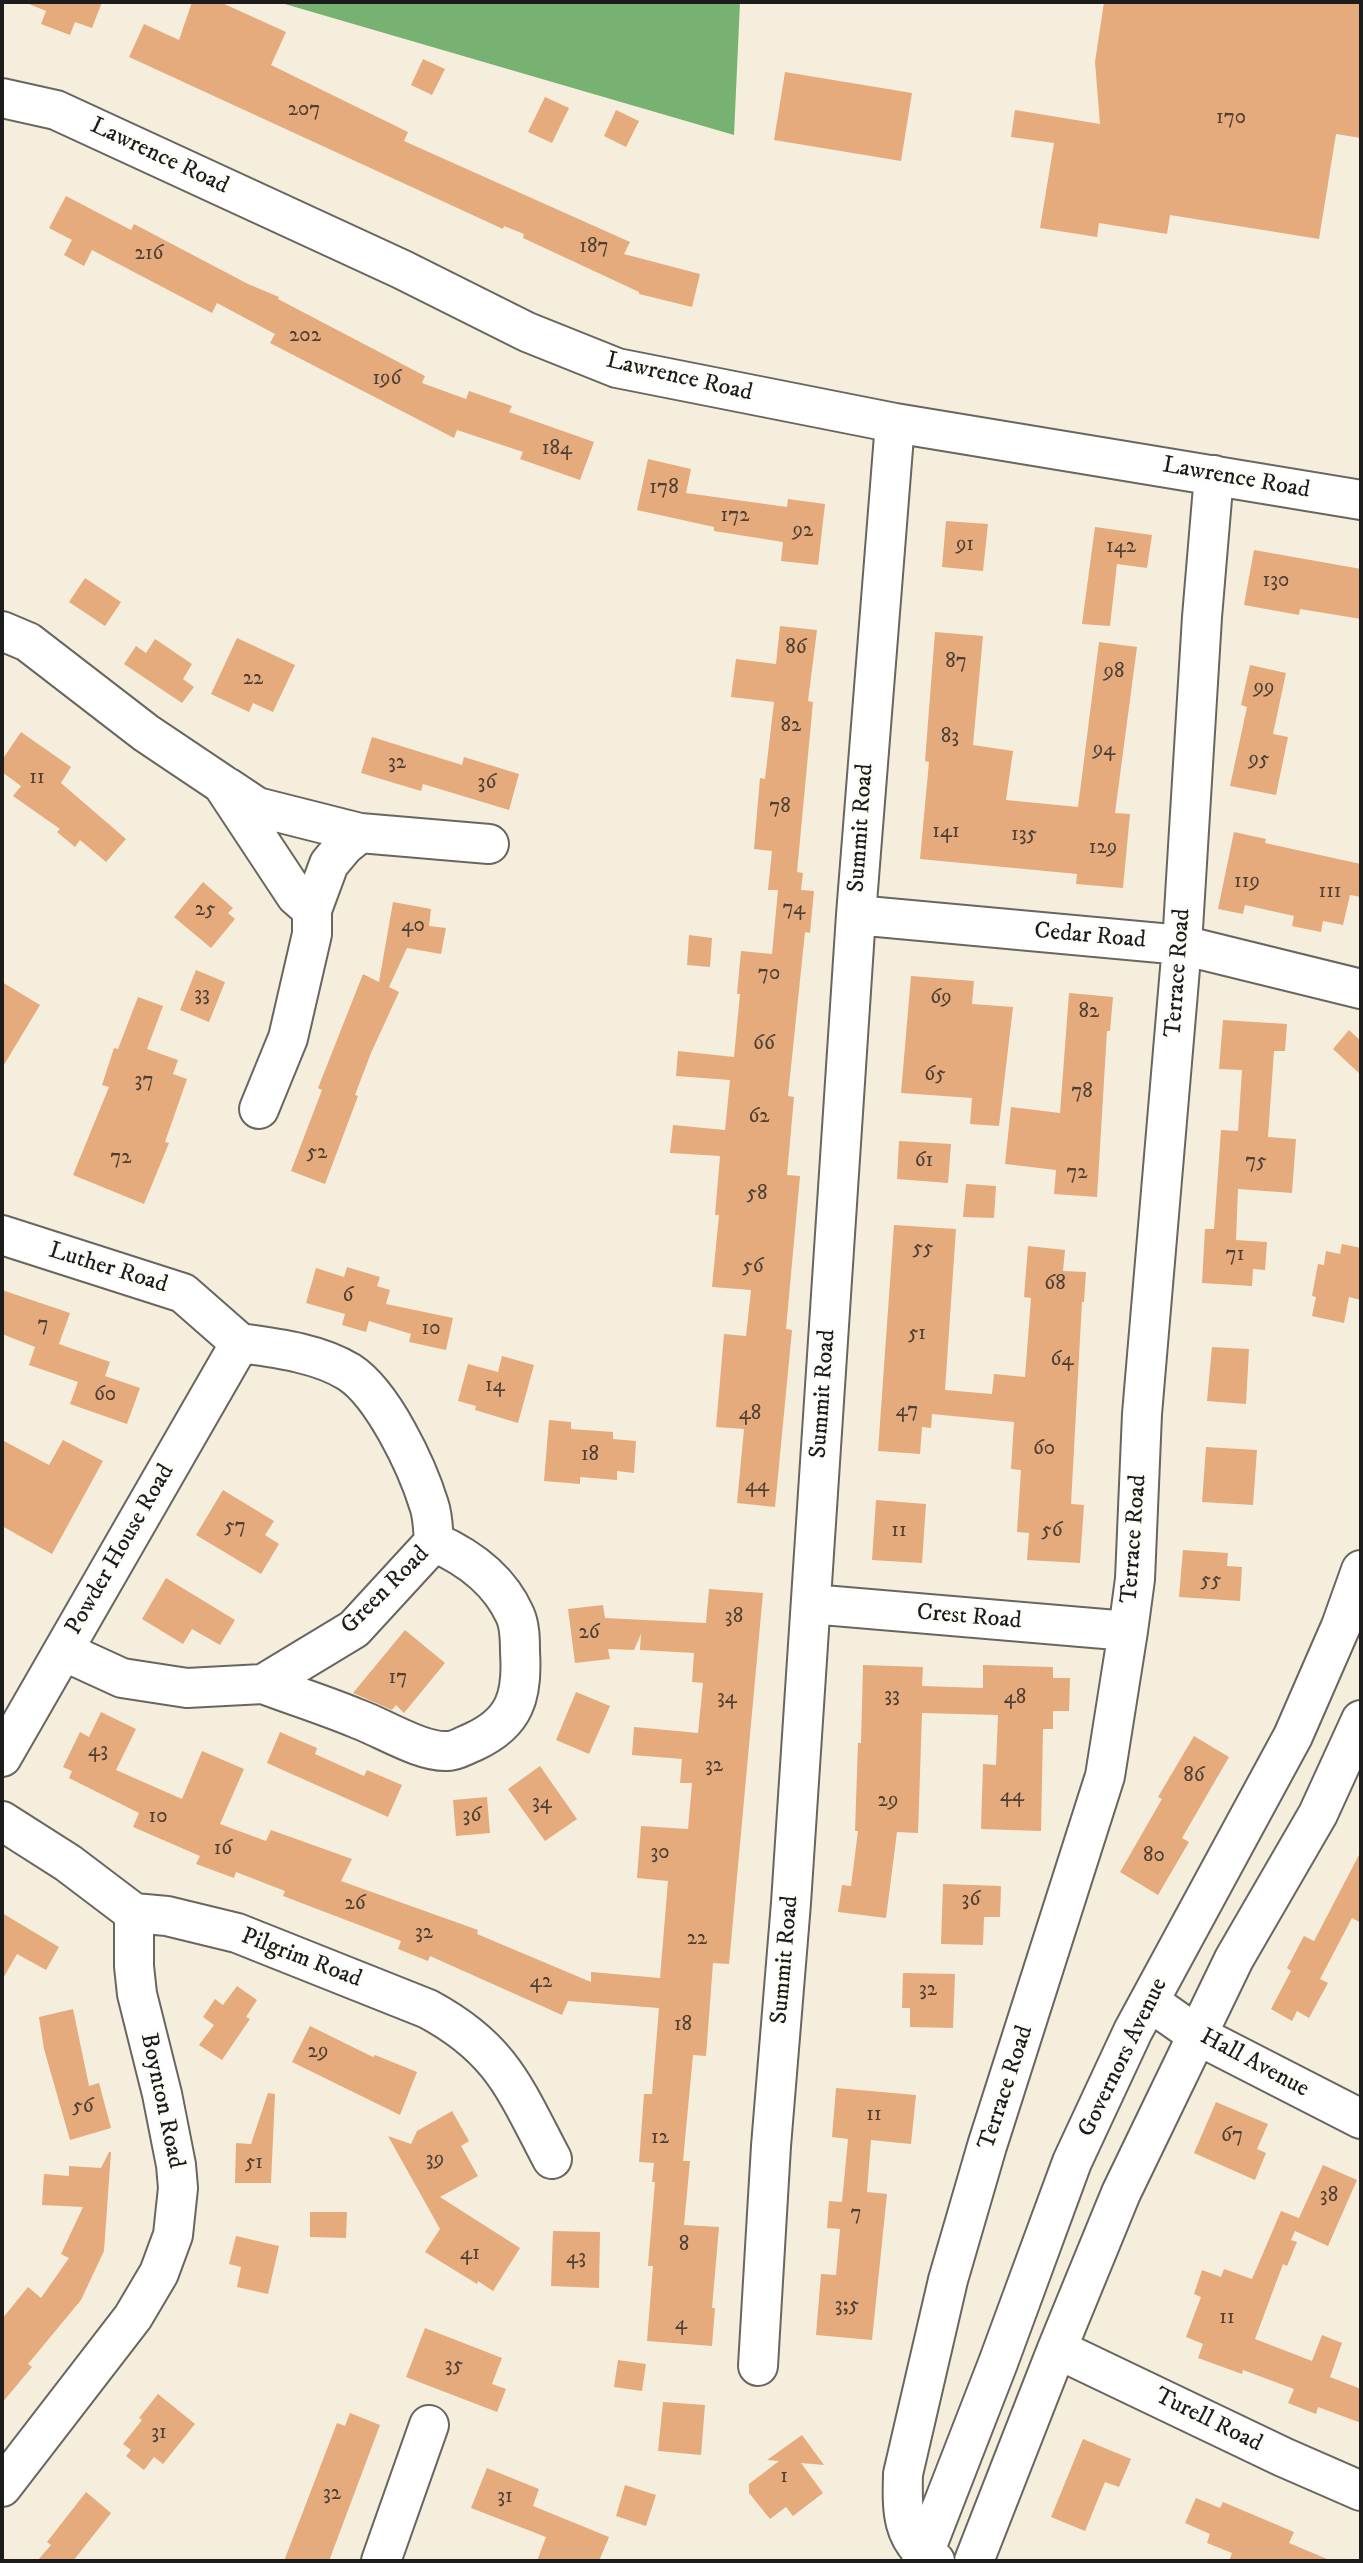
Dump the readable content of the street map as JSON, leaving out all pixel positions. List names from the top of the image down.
{
  "streets": {
    "street": [
      "Lawrence Road",
      "Summit Road",
      "Cedar Road",
      "Terrace Road",
      "Luther Road",
      "Powder House Road",
      "Green Road",
      "Crest Road",
      "Pilgrim Road",
      "Governors Avenue",
      "Hall Avenue",
      "Boynton Road",
      "Turell Road"
    ]
  },
  "crossings": [
    ["Lawrence Road", "Summit Road"],
    ["Lawrence Road", "Terrace Road"],
    ["Summit Road", "Cedar Road"],
    ["Summit Road", "Crest Road"],
    ["Cedar Road", "Terrace Road"],
    ["Terrace Road", "Crest Road"],
    ["Terrace Road", "Governors Avenue"],
    ["Luther Road", "Powder House Road"],
    ["Powder House Road", "Green Road"],
    ["Pilgrim Road", "Boynton Road"],
    ["Governors Avenue", "Hall Avenue"]
  ],
  "house_numbers": [
    "207",
    "170",
    "187",
    "216",
    "202",
    "196",
    "184",
    "178",
    "172",
    "92",
    "91",
    "142",
    "130",
    "86",
    "87",
    "98",
    "22",
    "99",
    "82",
    "83",
    "94",
    "95",
    "32",
    "11",
    "36",
    "78",
    "141",
    "135",
    "129",
    "119",
    "111",
    "74",
    "25",
    "40",
    "70",
    "33",
    "69",
    "82",
    "66",
    "65",
    "37",
    "78",
    "62",
    "52",
    "72",
    "61",
    "75",
    "72",
    "58",
    "55",
    "71",
    "56",
    "68",
    "6",
    "7",
    "10",
    "51",
    "64",
    "14",
    "60",
    "47",
    "48",
    "60",
    "18",
    "44",
    "57",
    "11",
    "56",
    "55",
    "38",
    "26",
    "17",
    "33",
    "34",
    "48",
    "43",
    "32",
    "86",
    "44",
    "29",
    "34",
    "36",
    "10",
    "16",
    "30",
    "80",
    "36",
    "26",
    "32",
    "22",
    "42",
    "32",
    "18",
    "29",
    "56",
    "11",
    "67",
    "12",
    "39",
    "51",
    "38",
    "7",
    "8",
    "41",
    "43",
    "3;5",
    "11",
    "4",
    "35",
    "31",
    "1",
    "32",
    "31"
  ]
}
